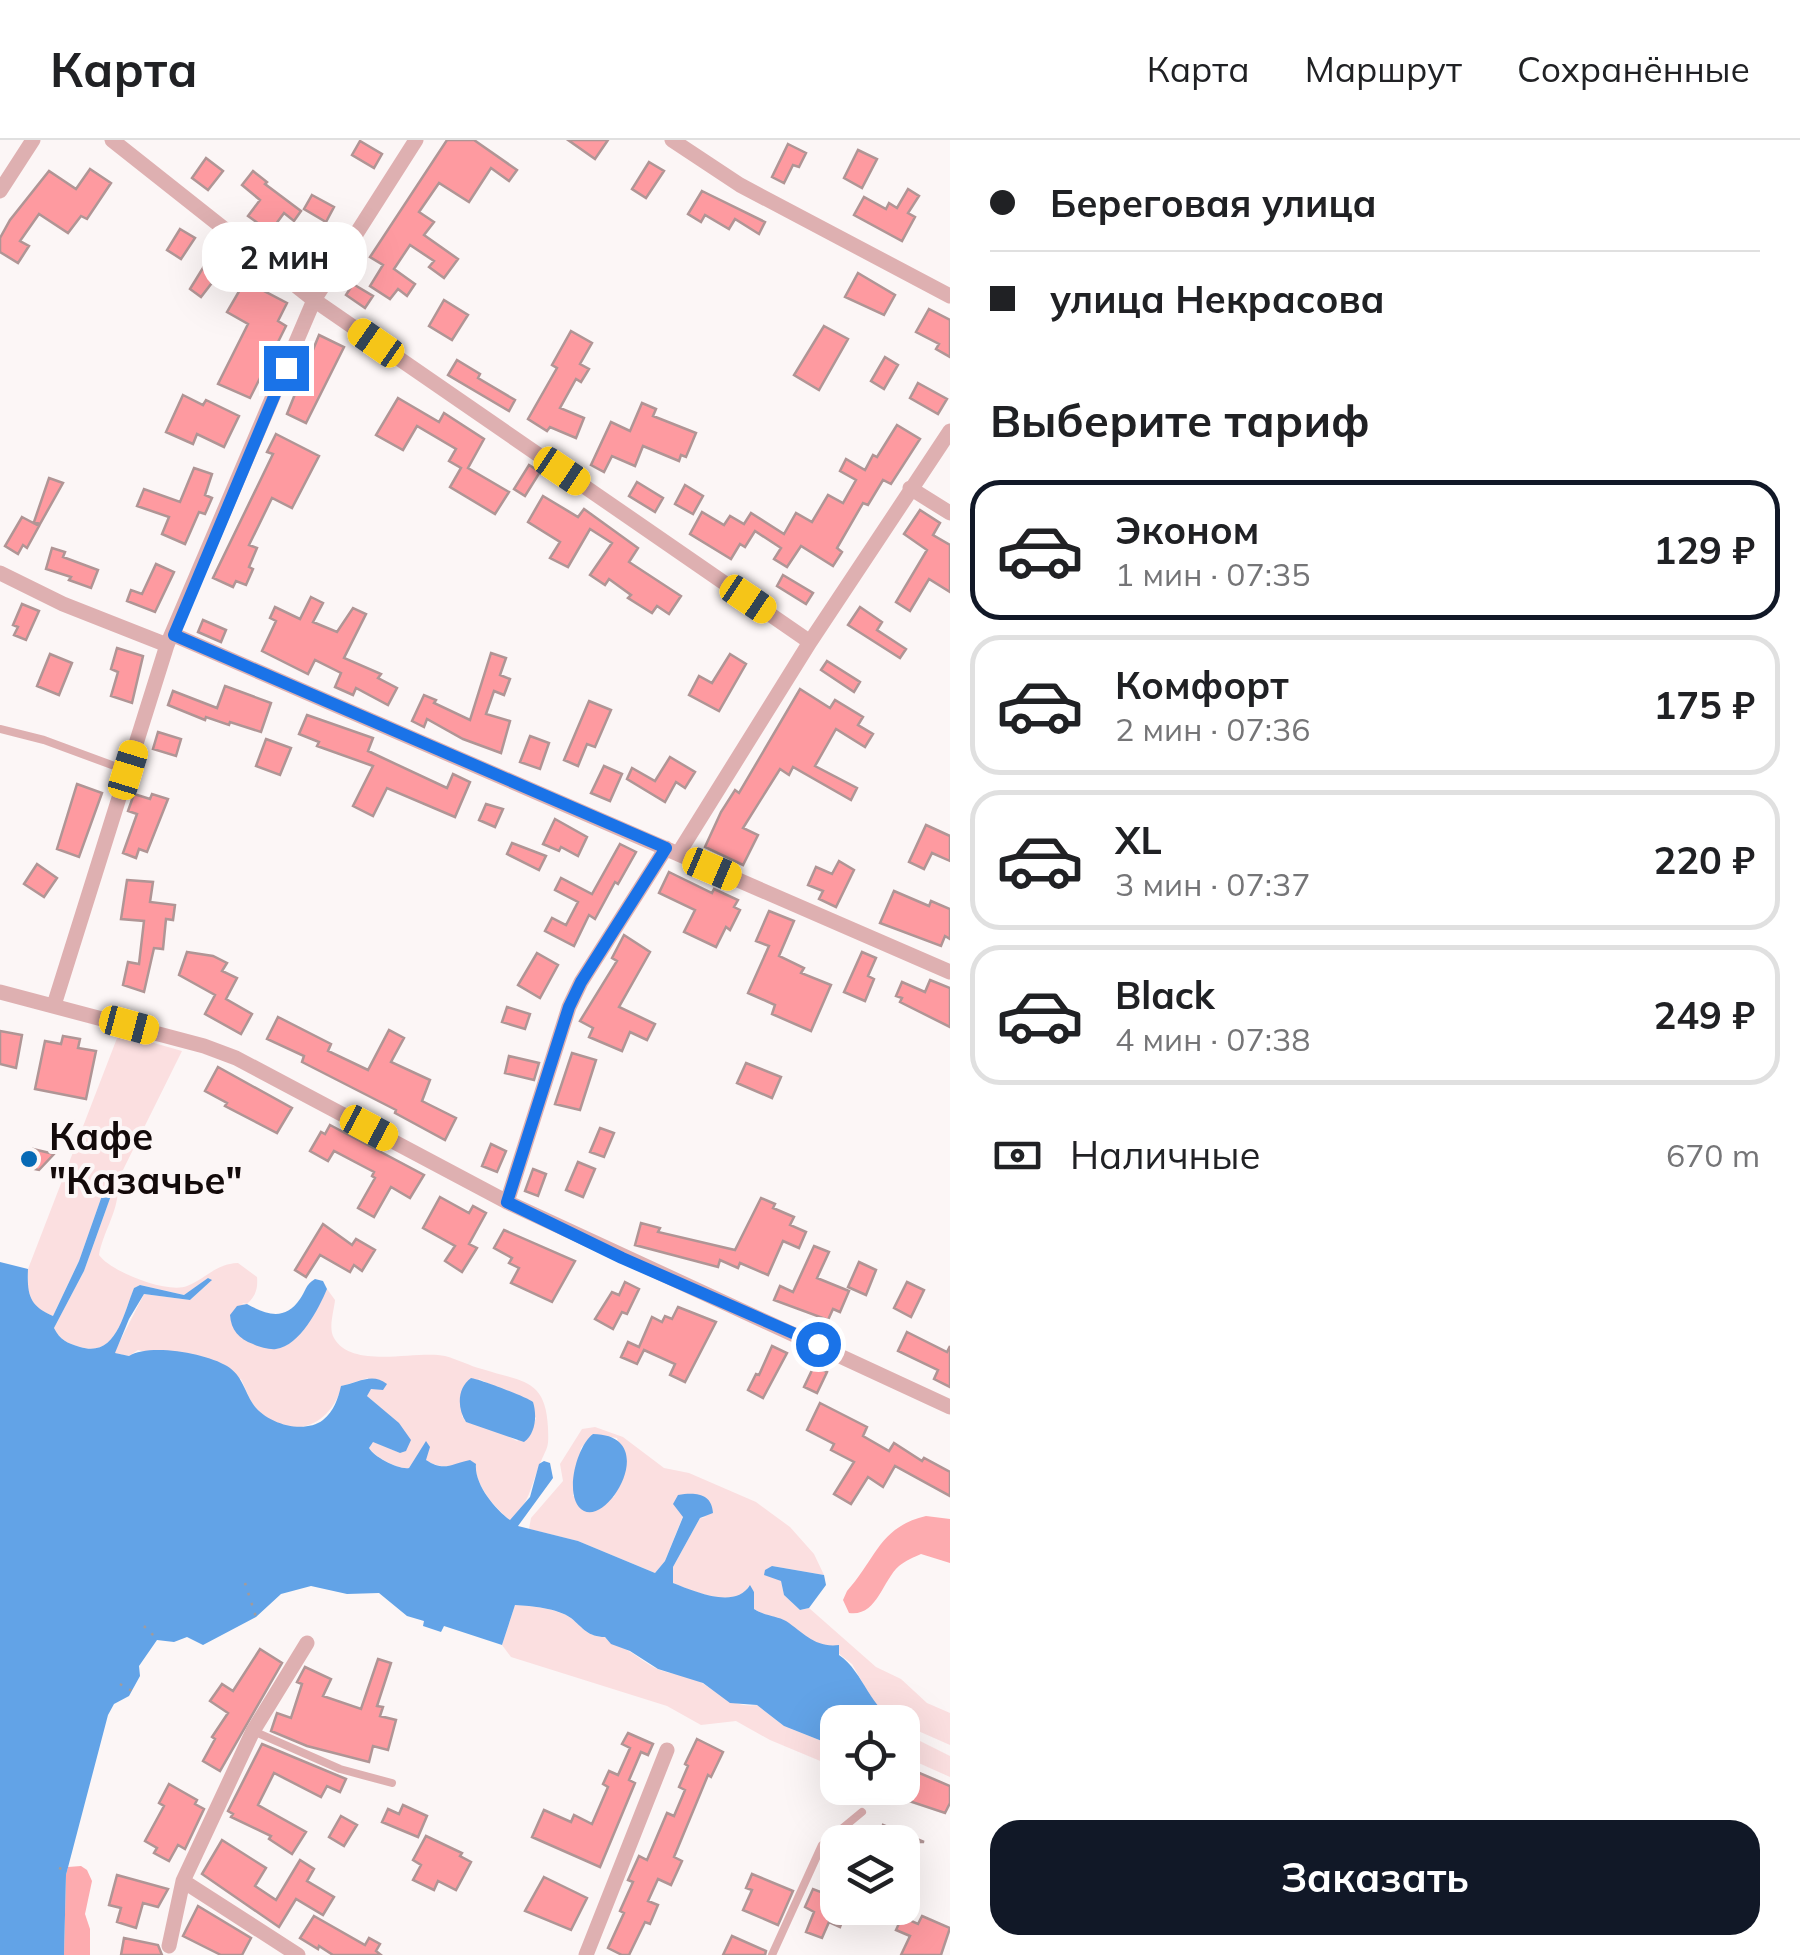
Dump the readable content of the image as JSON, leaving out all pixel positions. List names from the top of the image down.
{
  "places": ["Кафе \"Казачье\""],
  "page": {
    "header": "Карта",
    "nav": ["Карта", "Маршрут", "Сохранённые"],
    "banner": ["Береговая улица", "улица Некрасова"],
    "bubble": "2 мин",
    "heading": "Выберите тариф",
    "list": [
      {
        "name": "Эконом",
        "note": "1 мин · 07:35",
        "value": "129 ₽"
      },
      {
        "name": "Комфорт",
        "note": "2 мин · 07:36",
        "value": "175 ₽"
      },
      {
        "name": "XL",
        "note": "3 мин · 07:37",
        "value": "220 ₽"
      },
      {
        "name": "Black",
        "note": "4 мин · 07:38",
        "value": "249 ₽"
      }
    ],
    "pay": ["Наличные", "670 m"],
    "buttons": "Заказать"
  }
}
